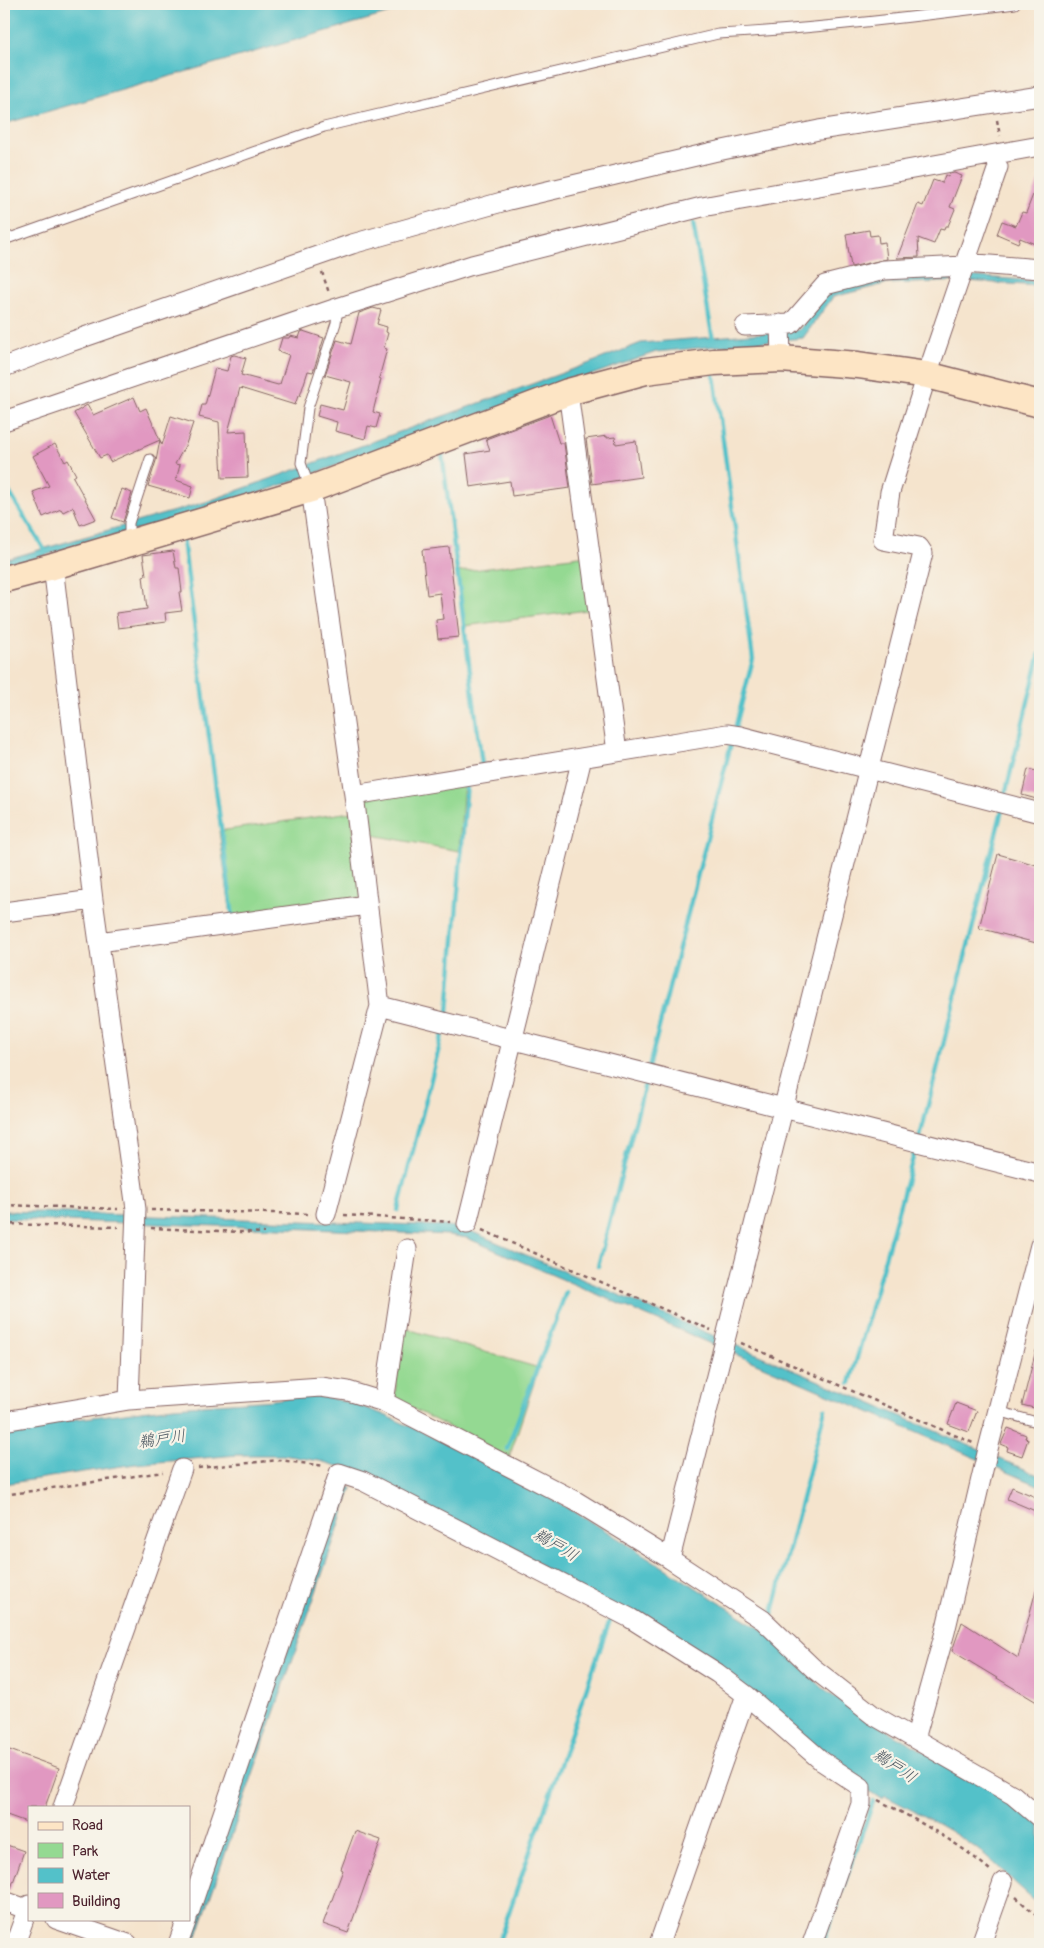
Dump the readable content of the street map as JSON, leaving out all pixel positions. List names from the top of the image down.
{
  "water": ["鵜戸川"],
  "legend": [
    "Road",
    "Park",
    "Water",
    "Building"
  ]
}
